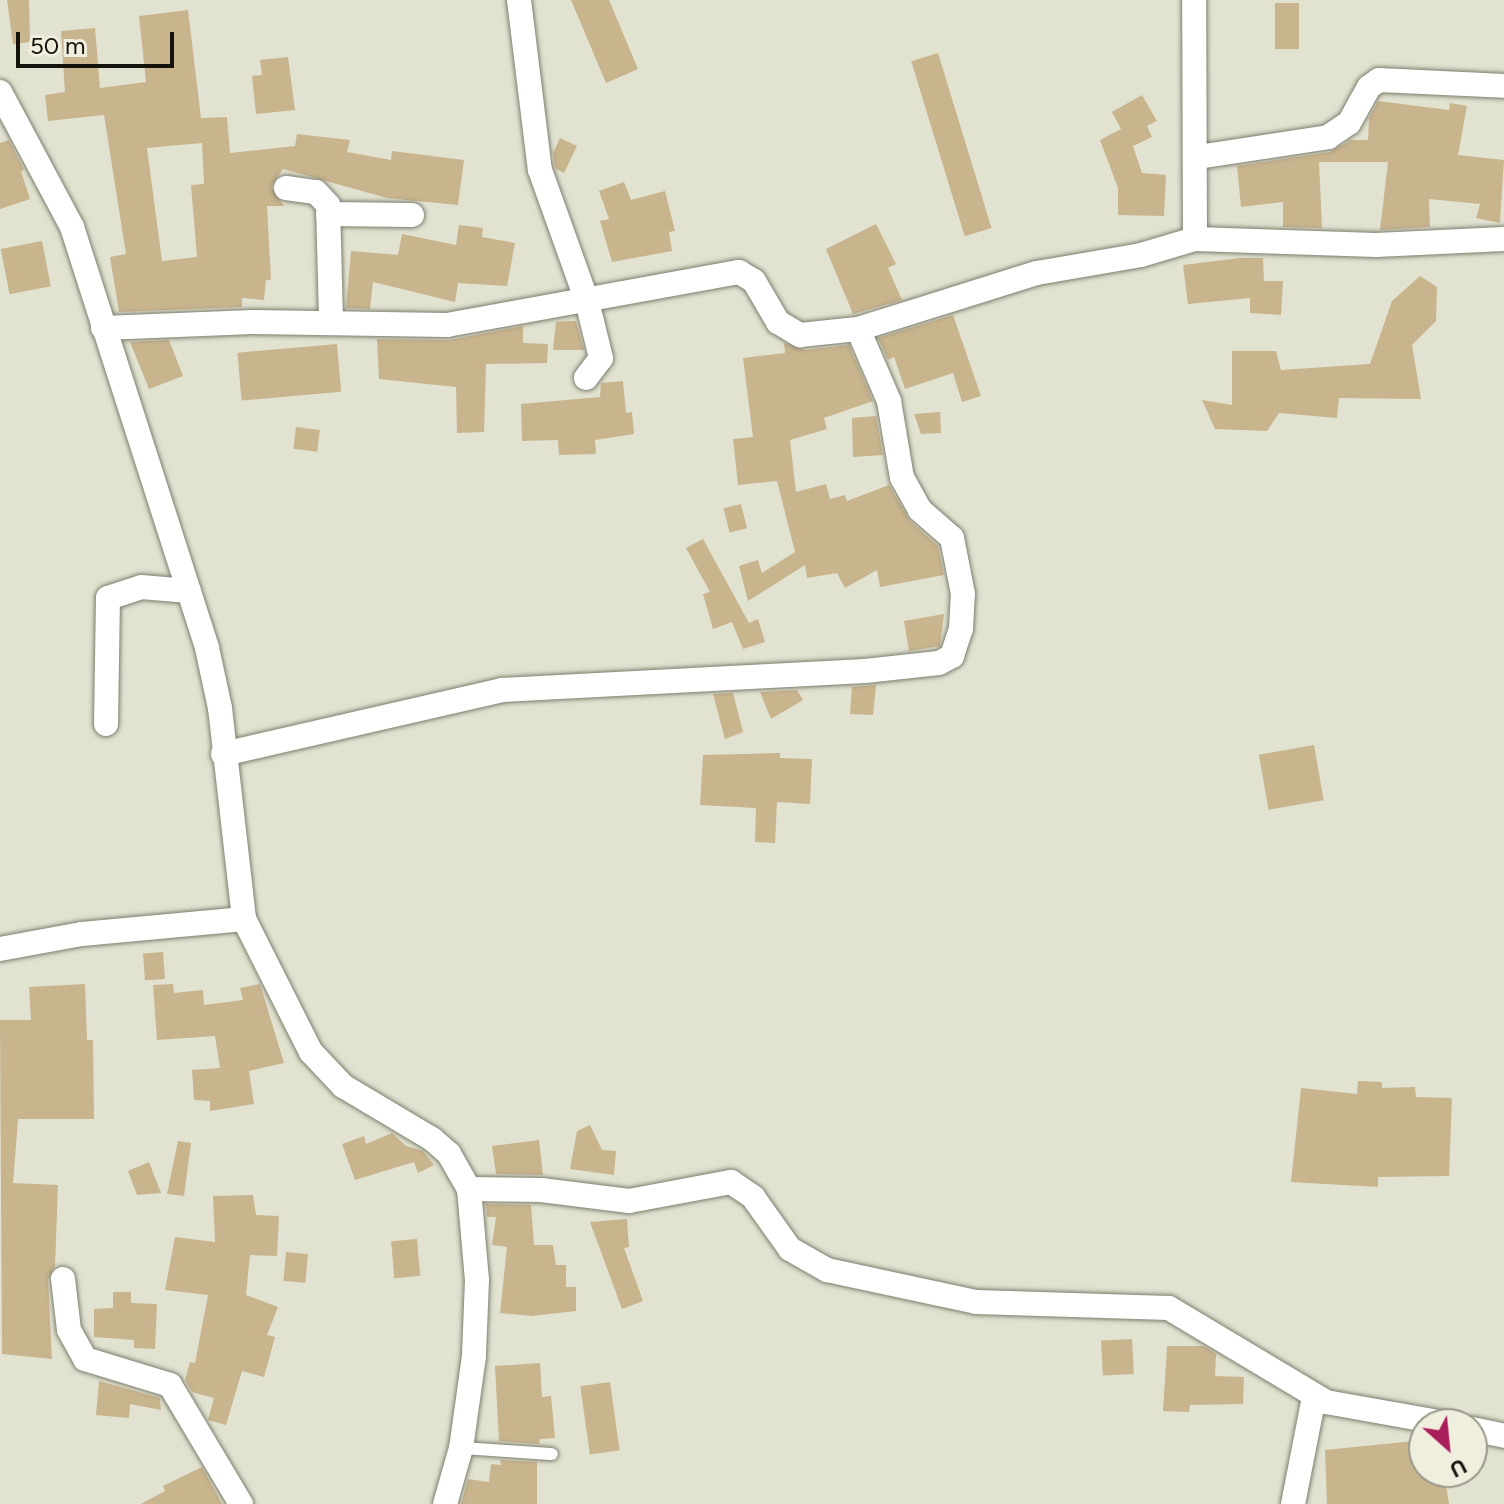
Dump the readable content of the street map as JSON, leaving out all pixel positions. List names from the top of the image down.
{
  "scale_bar": "50 m",
  "north": "bottom right"
}
